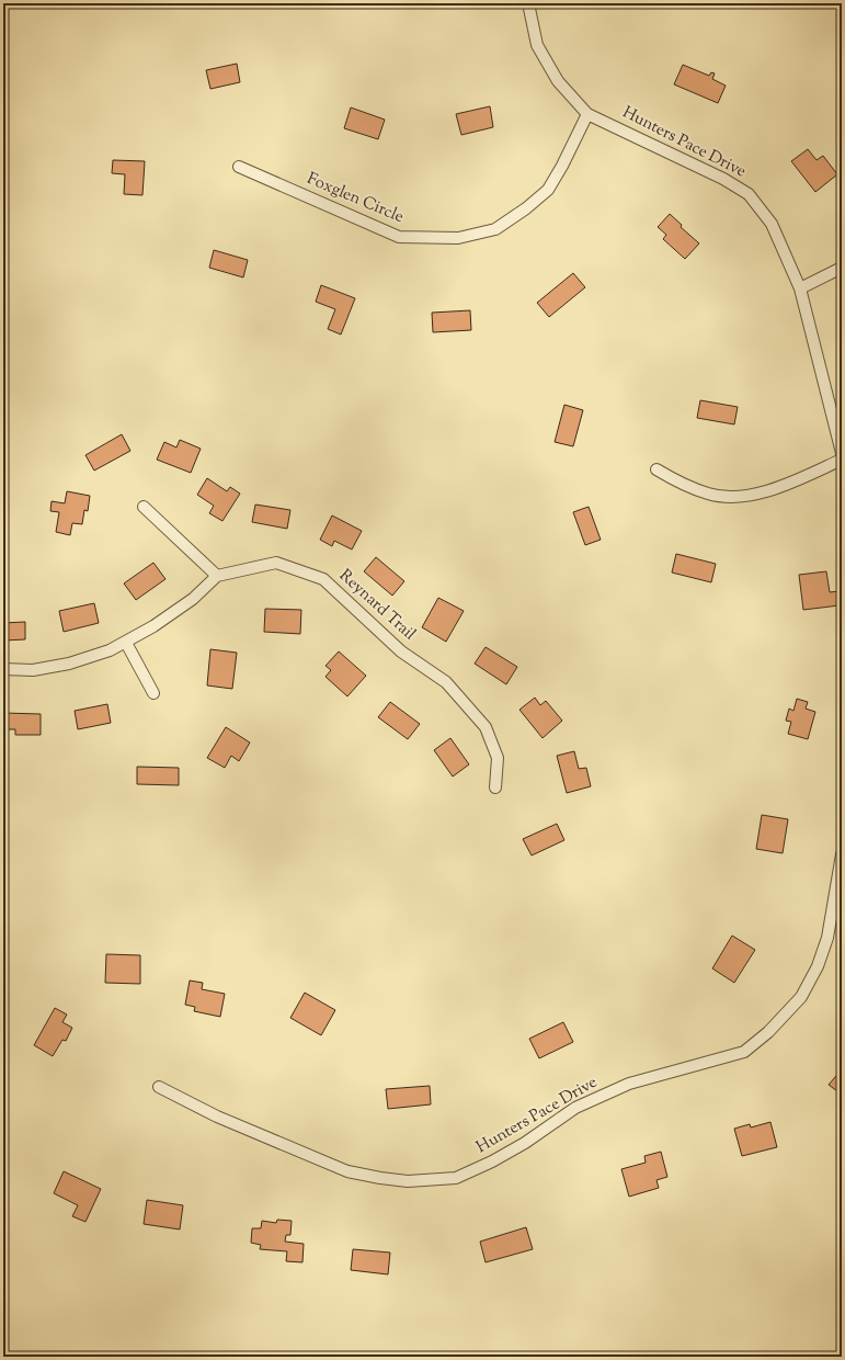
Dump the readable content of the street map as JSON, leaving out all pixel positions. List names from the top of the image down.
{
  "streets": {
    "street": ["Hunters Pace Drive", "Foxglen Circle", "Reynard Trail"]
  },
  "crossings": [
    ["Hunters Pace Drive", "Foxglen Circle"]
  ]
}
